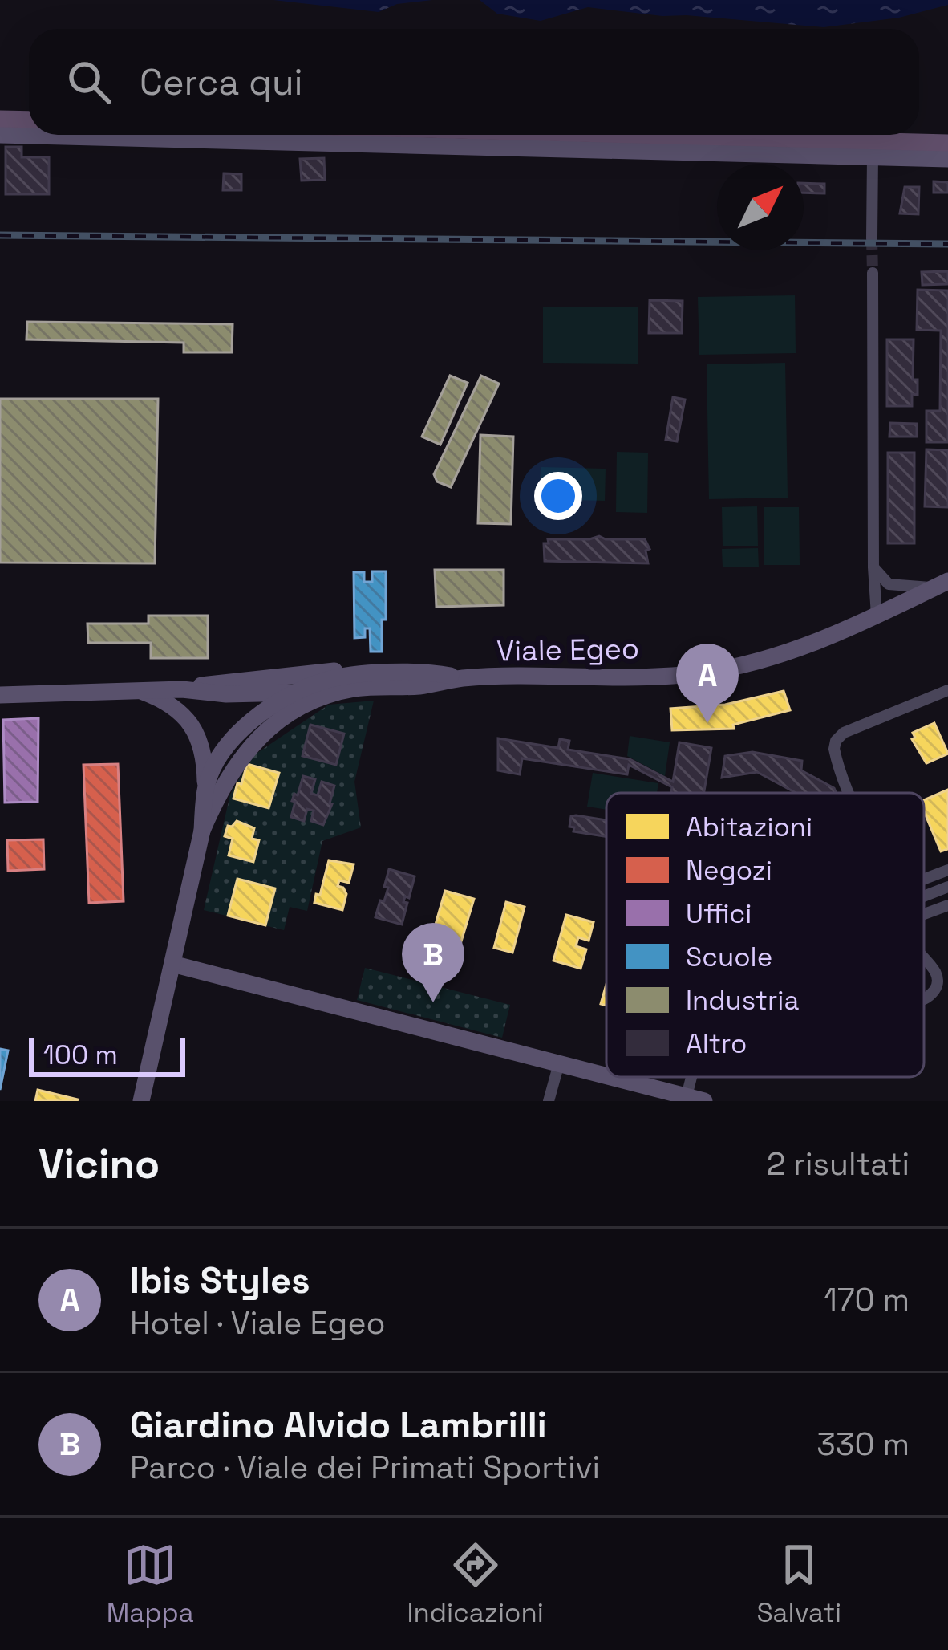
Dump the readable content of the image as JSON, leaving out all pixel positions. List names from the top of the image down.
{
  "streets": {
    "main road": ["Viale Egeo"]
  },
  "legend": [
    "Abitazioni",
    "Negozi",
    "Uffici",
    "Scuole",
    "Industria",
    "Altro"
  ],
  "scale_bar": "100 m",
  "north": "top right",
  "page": {
    "search": "Cerca qui",
    "pins": ["A", "B"],
    "scale": "100 m",
    "heading": ["Vicino", "2 risultati"],
    "list": [
      {
        "mark": "A",
        "name": "Ibis Styles",
        "note": "Hotel · Viale Egeo",
        "value": "170 m"
      },
      {
        "mark": "B",
        "name": "Giardino Alvido Lambrilli",
        "note": "Parco · Viale dei Primati Sportivi",
        "value": "330 m"
      }
    ],
    "nav": ["Mappa", "Indicazioni", "Salvati"]
  }
}
